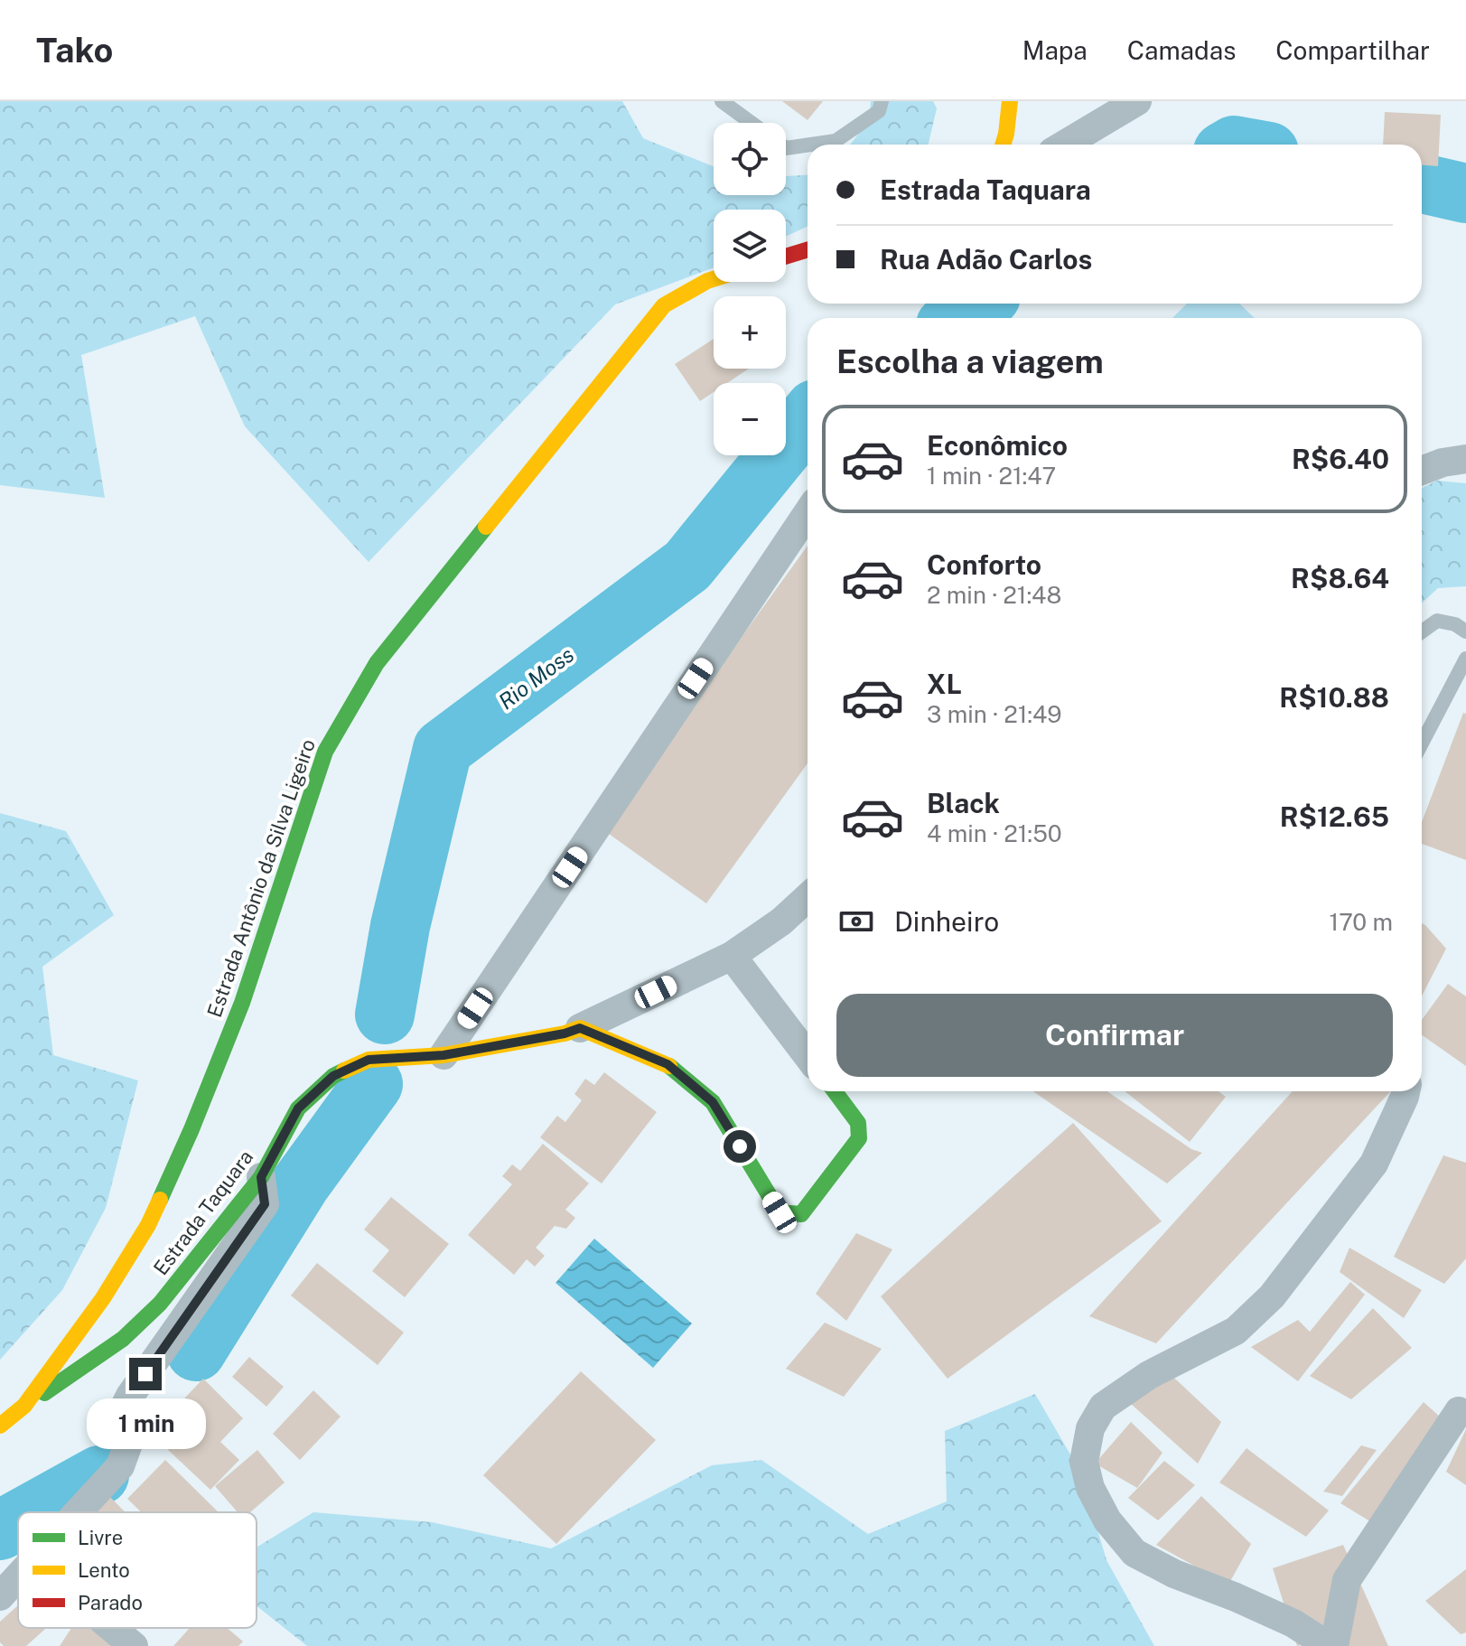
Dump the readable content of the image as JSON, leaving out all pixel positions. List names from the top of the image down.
{
  "streets": {
    "street": ["Estrada Antônio da Silva Ligeiro", "Estrada Taquara"]
  },
  "crossings": [
    ["Estrada Antônio da Silva Ligeiro", "Estrada Taquara"]
  ],
  "water": ["Rio Moss"],
  "legend": ["Livre", "Lento", "Parado"],
  "page": {
    "header": "Tako",
    "nav": ["Mapa", "Camadas", "Compartilhar"],
    "map_buttons": ["+", "−"],
    "banner": ["Estrada Taquara", "Rua Adão Carlos"],
    "heading": "Escolha a viagem",
    "list": [
      {
        "name": "Econômico",
        "note": "1 min · 21:47",
        "value": "R$6.40"
      },
      {
        "name": "Conforto",
        "note": "2 min · 21:48",
        "value": "R$8.64"
      },
      {
        "name": "XL",
        "note": "3 min · 21:49",
        "value": "R$10.88"
      },
      {
        "name": "Black",
        "note": "4 min · 21:50",
        "value": "R$12.65"
      }
    ],
    "pay": ["Dinheiro", "170 m"],
    "buttons": "Confirmar",
    "bubble": "1 min"
  }
}
